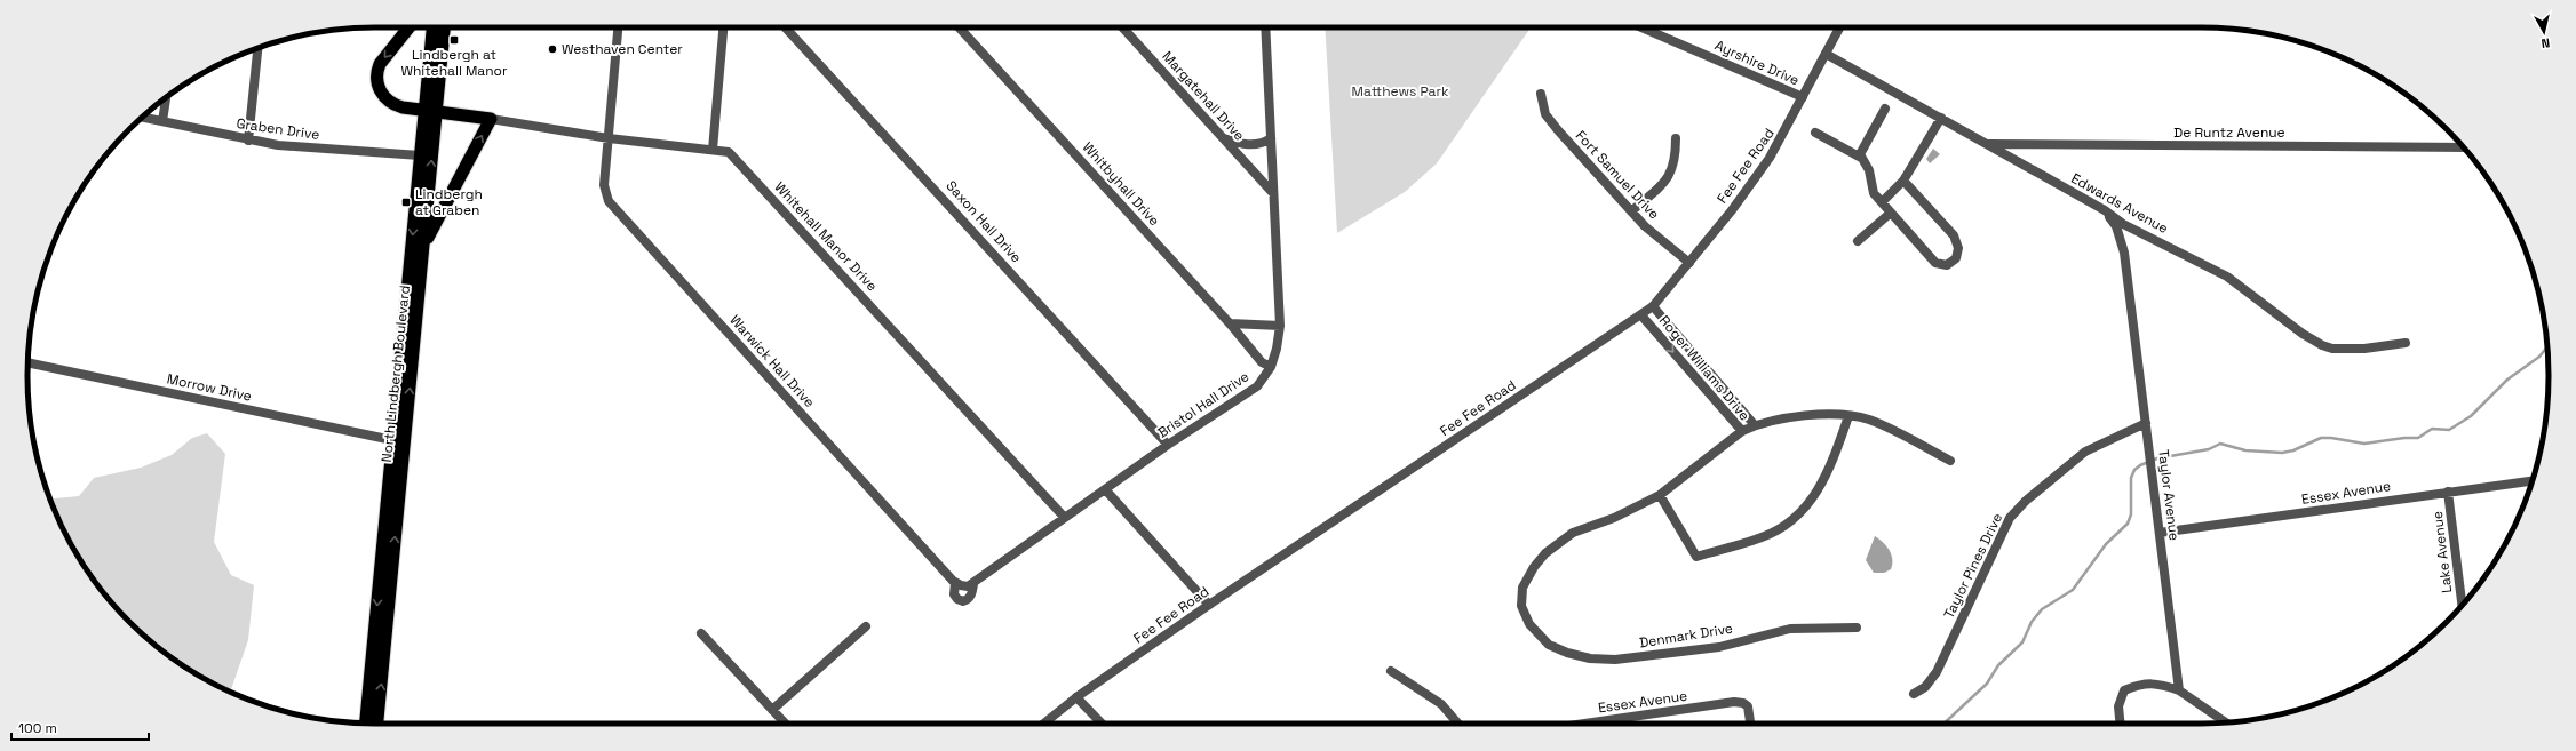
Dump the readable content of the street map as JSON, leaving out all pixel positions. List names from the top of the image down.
{
  "streets": {
    "highway": ["North Lindbergh Boulevard"],
    "street": [
      "Ayrshire Drive",
      "Margatehall Drive",
      "Graben Drive",
      "De Runtz Avenue",
      "Fee Fee Road",
      "Fort Samuel Drive",
      "Whitbyhall Drive",
      "Edwards Avenue",
      "Saxon Hall Drive",
      "Whitehall Manor Drive",
      "Warwick Hall Drive",
      "Roger Williams Drive",
      "Morrow Drive",
      "Bristol Hall Drive",
      "Essex Avenue",
      "Taylor Avenue",
      "Lake Avenue",
      "Taylor Pines Drive",
      "Denmark Drive"
    ]
  },
  "crossings": [
    ["Ayrshire Drive", "Fee Fee Road"],
    ["Margatehall Drive", "Bristol Hall Drive"],
    ["Graben Drive", "North Lindbergh Boulevard"],
    ["De Runtz Avenue", "Edwards Avenue"],
    ["Fee Fee Road", "Fort Samuel Drive"],
    ["Fee Fee Road", "Edwards Avenue"],
    ["Fee Fee Road", "Roger Williams Drive"],
    ["Whitbyhall Drive", "Bristol Hall Drive"],
    ["Edwards Avenue", "Taylor Avenue"],
    ["Saxon Hall Drive", "Bristol Hall Drive"],
    ["Whitehall Manor Drive", "Warwick Hall Drive"],
    ["Whitehall Manor Drive", "Bristol Hall Drive"],
    ["Warwick Hall Drive", "Bristol Hall Drive"],
    ["Roger Williams Drive", "Denmark Drive"],
    ["North Lindbergh Boulevard", "Morrow Drive"],
    ["Essex Avenue", "Taylor Avenue"],
    ["Essex Avenue", "Lake Avenue"],
    ["Taylor Avenue", "Taylor Pines Drive"]
  ],
  "parks": ["Matthews Park"],
  "places": {
    "transit": ["Lindbergh at Whitehall Manor", "Lindbergh at Graben"],
    "other": ["Westhaven Center"]
  },
  "scale_bar": "100 m",
  "north": "bottom"
}
